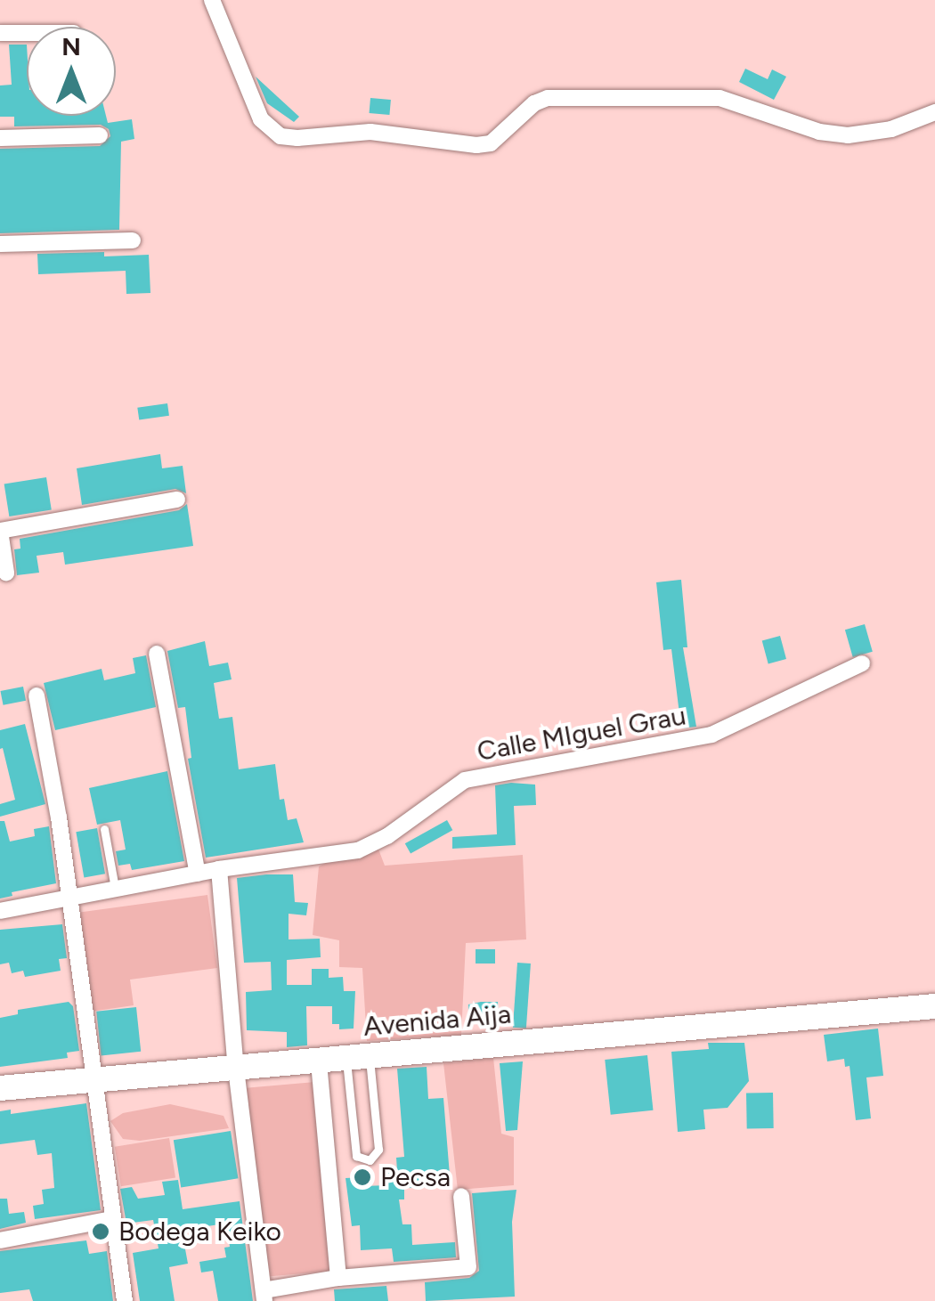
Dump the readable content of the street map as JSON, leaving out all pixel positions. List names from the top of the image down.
{
  "streets": {
    "main road": ["Avenida Aija"],
    "street": ["Calle MIguel Grau"]
  },
  "places": ["Pecsa", "Bodega Keiko"],
  "north": "top"
}
